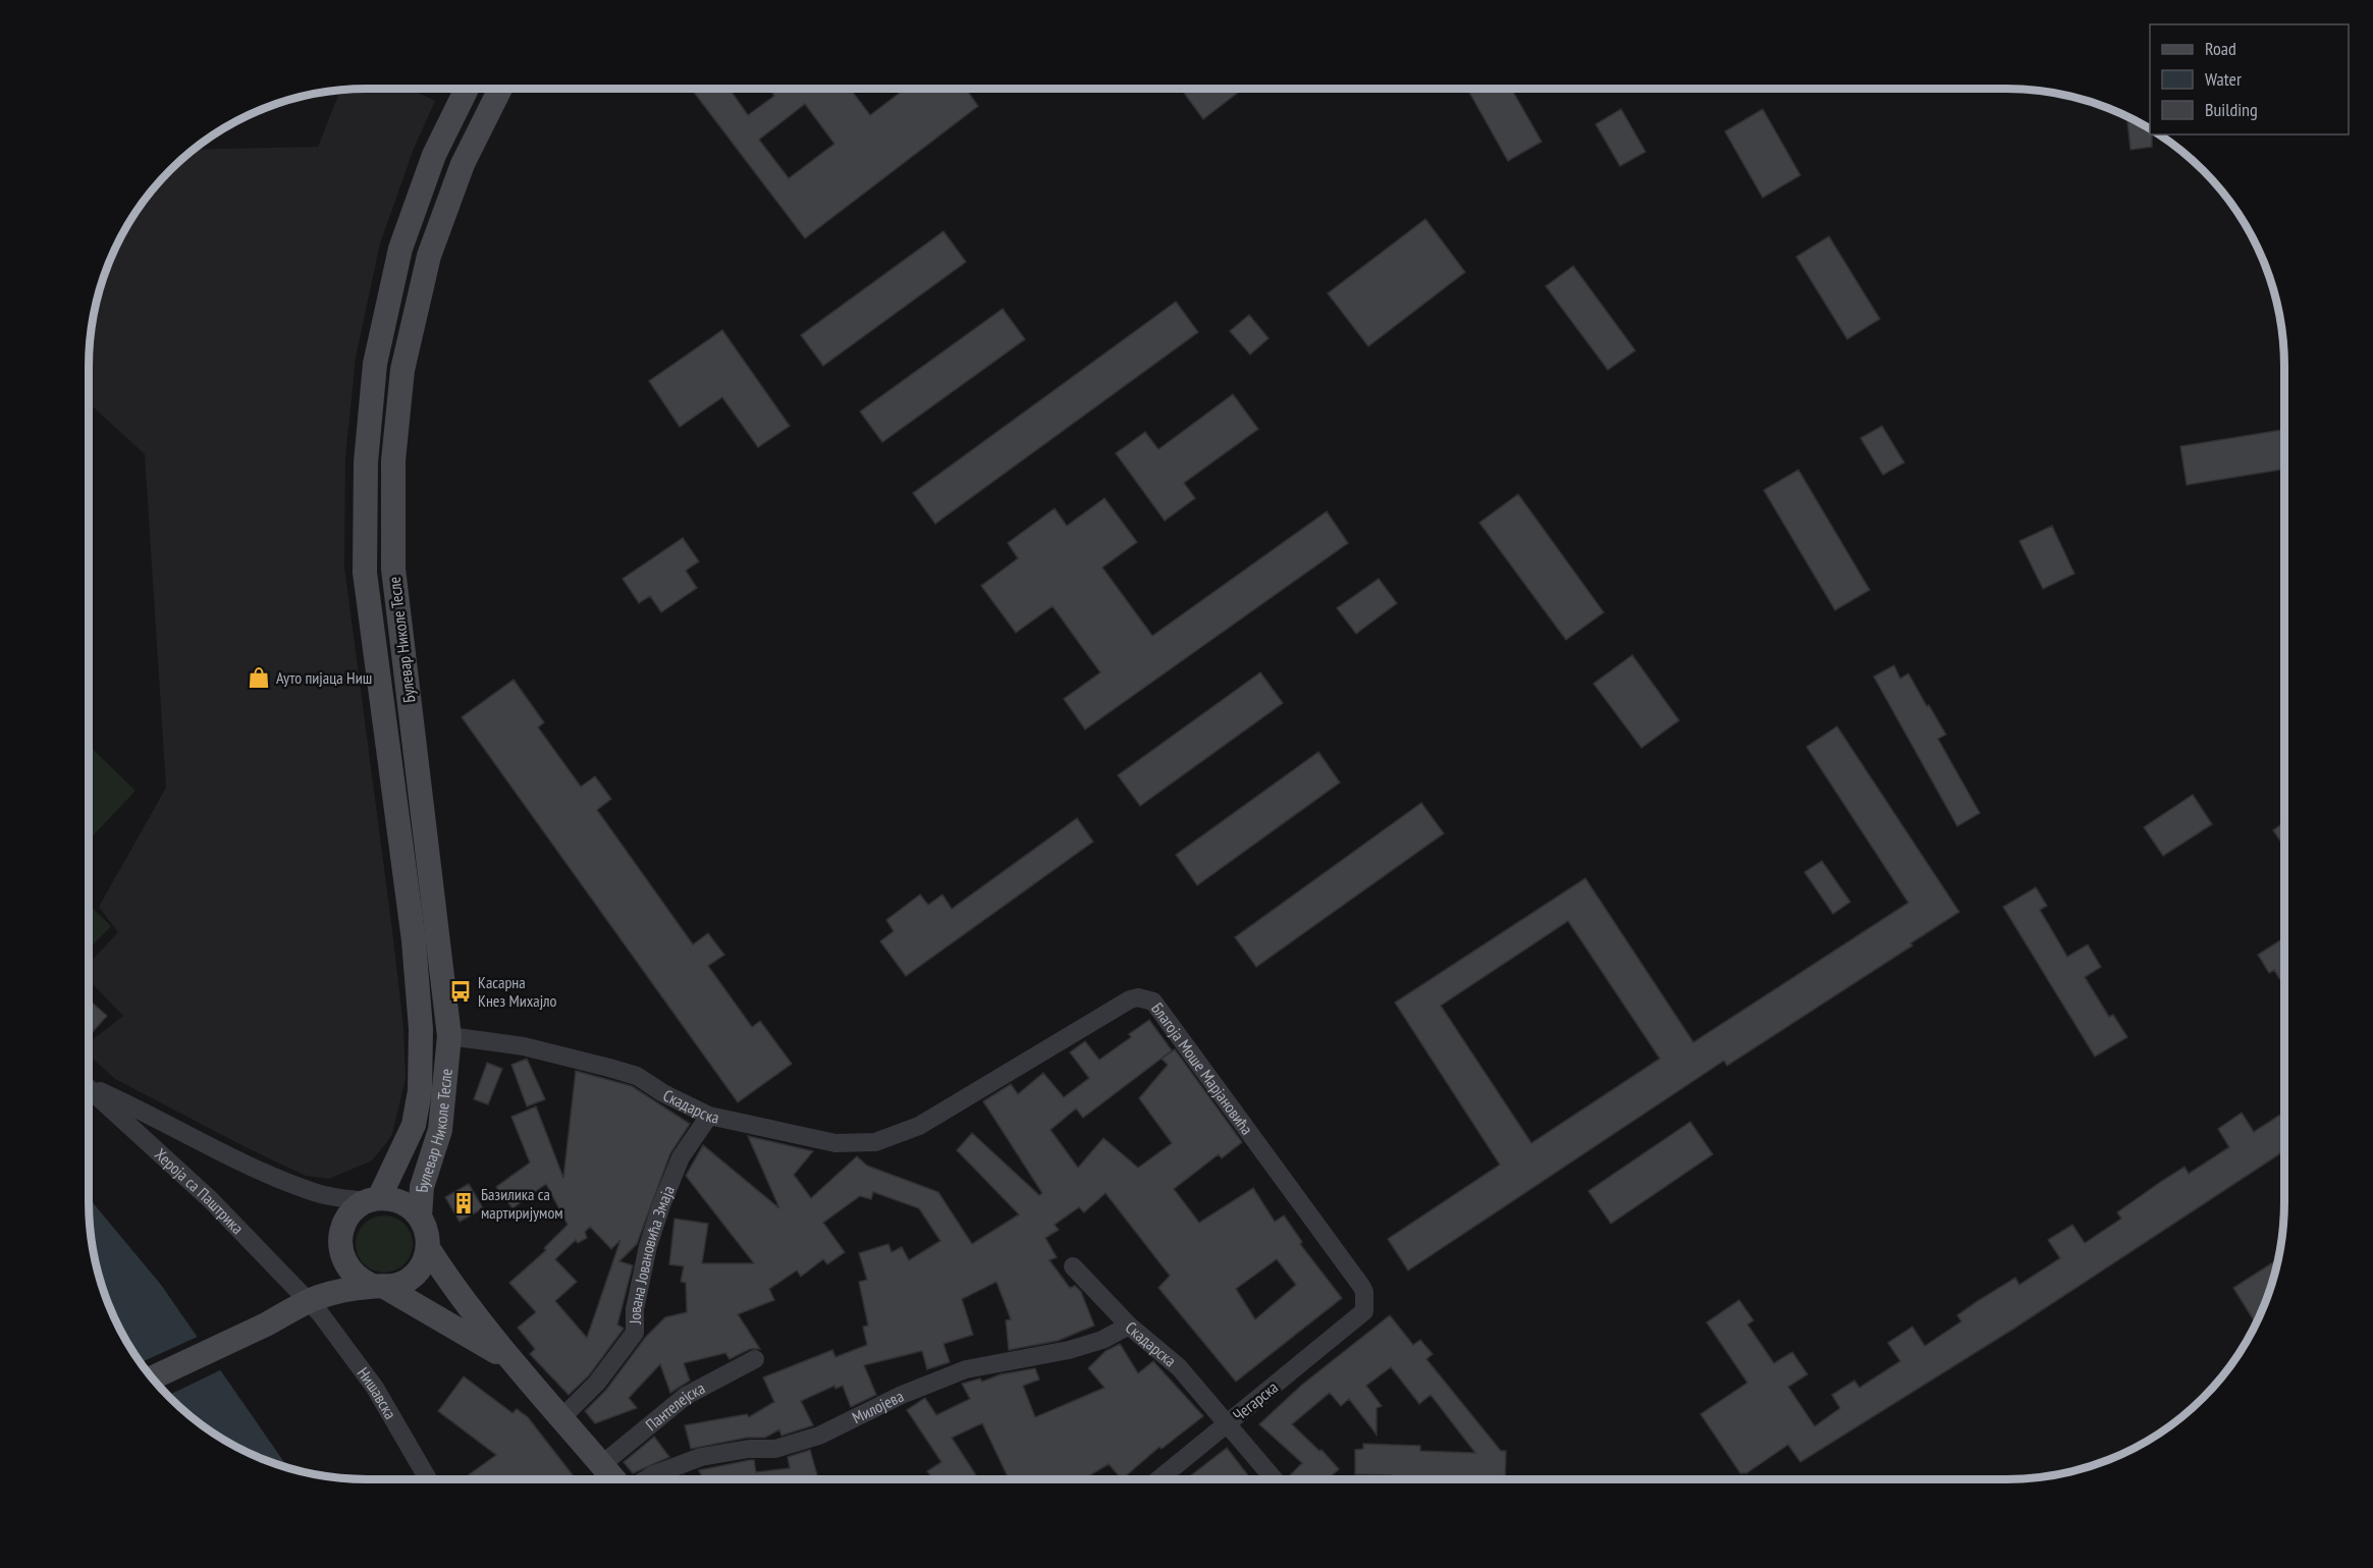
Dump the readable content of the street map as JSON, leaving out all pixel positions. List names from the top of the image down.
{
  "streets": {
    "main road": ["Булевар Николе Тесле"],
    "street": [
      "Благоја Моше Марјановића",
      "Скадарска",
      "Хероја са Паштрика",
      "Јована Јовановића Змаја",
      "Нишавска",
      "Чегарска",
      "Пантелејска",
      "Милојева"
    ]
  },
  "crossings": [
    ["Булевар Николе Тесле", "Скадарска"],
    ["Булевар Николе Тесле", "Хероја са Паштрика"],
    ["Булевар Николе Тесле", "Нишавска"],
    ["Благоја Моше Марјановића", "Скадарска"],
    ["Благоја Моше Марјановића", "Чегарска"],
    ["Скадарска", "Јована Јовановића Змаја"],
    ["Скадарска", "Чегарска"],
    ["Скадарска", "Милојева"],
    ["Хероја са Паштрика", "Нишавска"]
  ],
  "places": {
    "shop": ["Ауто пијаца Ниш"],
    "bus stop": ["Касарна Кнез Михајло"],
    "building": ["Базилика са мартиријумом"]
  },
  "legend": ["Road", "Water", "Building"]
}
